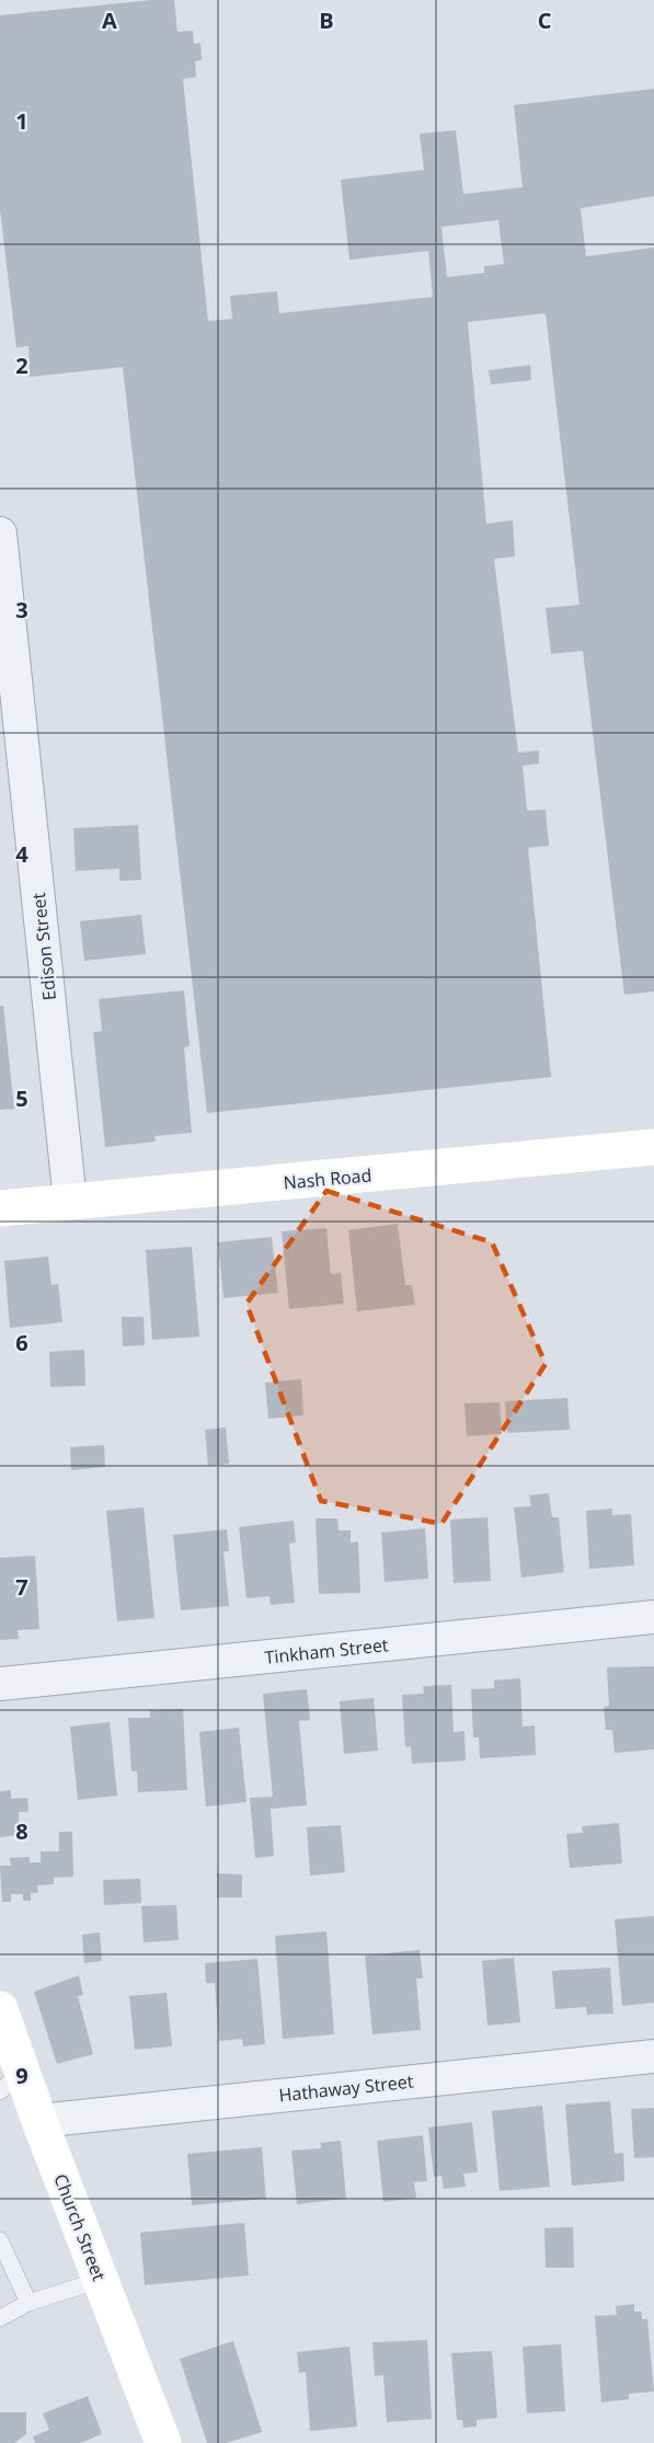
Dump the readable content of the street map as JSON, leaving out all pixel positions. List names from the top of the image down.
{
  "streets": {
    "main road": ["Nash Road", "Church Street"],
    "street": ["Edison Street", "Tinkham Street", "Hathaway Street"]
  },
  "crossings": [
    ["Edison Street", "Nash Road"],
    ["Hathaway Street", "Church Street"]
  ],
  "grid": {
    "columns": ["A", "B", "C"],
    "rows": [
      "1",
      "2",
      "3",
      "4",
      "5",
      "6",
      "7",
      "8",
      "9"
    ]
  }
}
